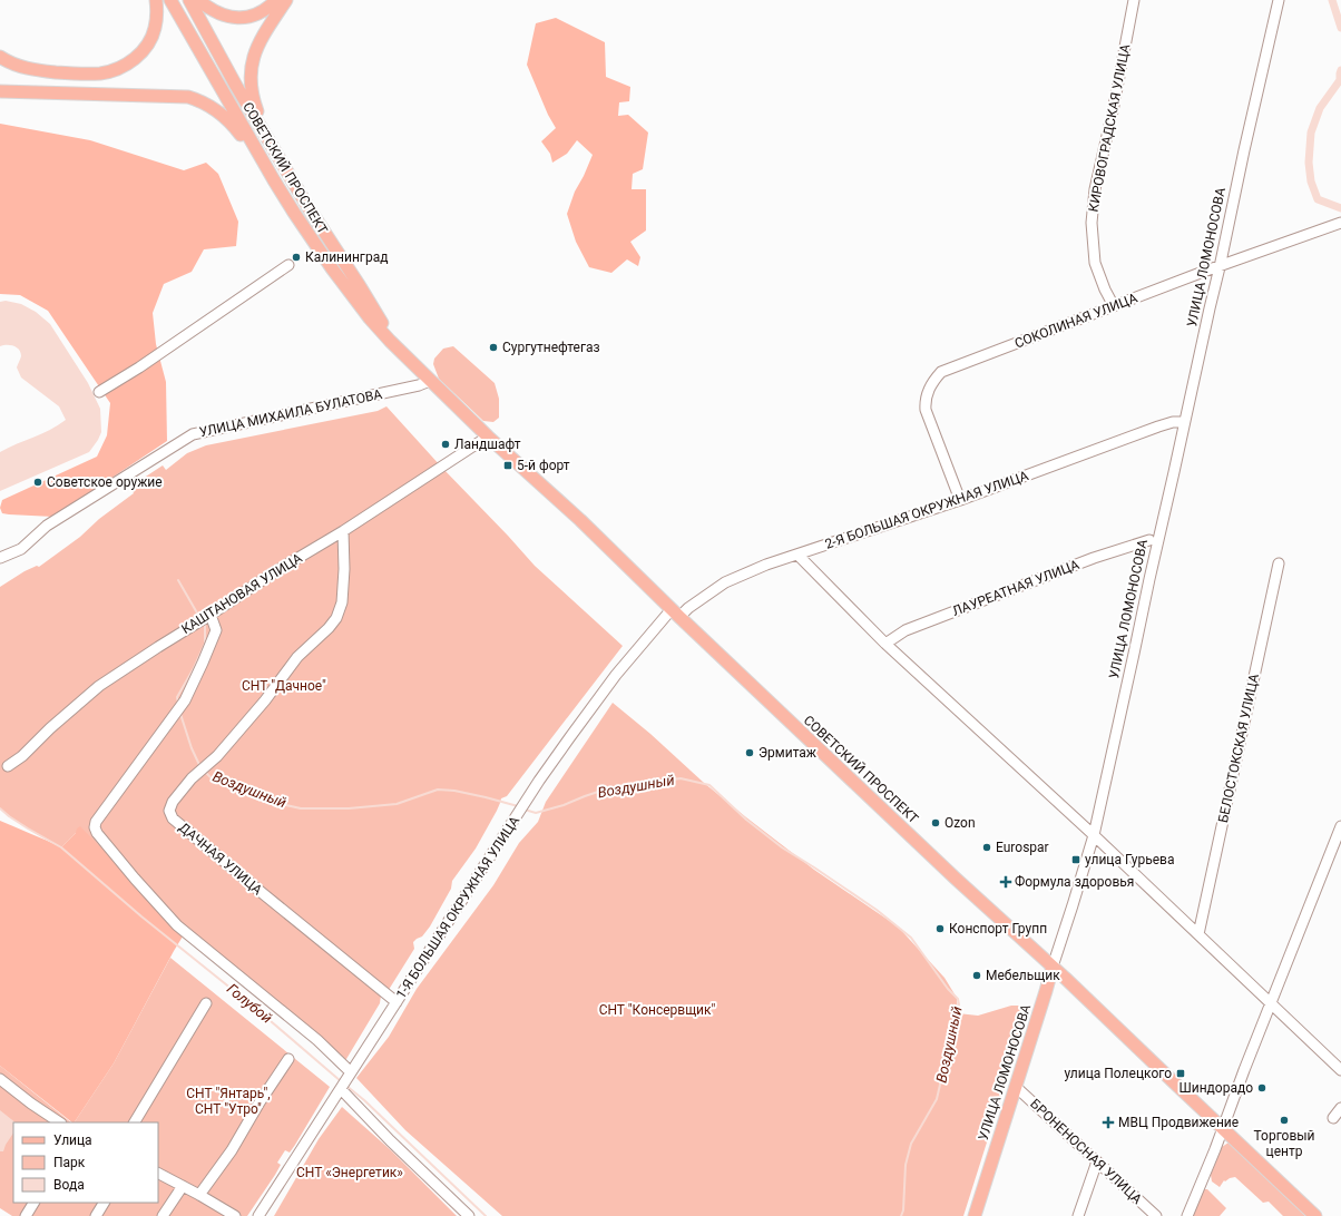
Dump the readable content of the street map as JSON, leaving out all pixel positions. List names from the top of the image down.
{
  "streets": {
    "main road": ["СОВЕТСКИЙ ПРОСПЕКТ", "УЛИЦА ЛОМОНОСОВА"],
    "street": [
      "КИРОВОГРАДСКАЯ УЛИЦА",
      "СОКОЛИНАЯ УЛИЦА",
      "УЛИЦА МИХАИЛА БУЛАТОВА",
      "2-Я БОЛЬШАЯ ОКРУЖНАЯ УЛИЦА",
      "ЛАУРЕАТНАЯ УЛИЦА",
      "КАШТАНОВАЯ УЛИЦА",
      "БЕЛОСТОКСКАЯ УЛИЦА",
      "ДАЧНАЯ УЛИЦА",
      "1-Я БОЛЬШАЯ ОКРУЖНАЯ УЛИЦА",
      "БРОНЕНОСНАЯ УЛИЦА"
    ]
  },
  "crossings": [
    ["КИРОВОГРАДСКАЯ УЛИЦА", "СОКОЛИНАЯ УЛИЦА"],
    ["СОВЕТСКИЙ ПРОСПЕКТ", "УЛИЦА ЛОМОНОСОВА"],
    ["СОВЕТСКИЙ ПРОСПЕКТ", "УЛИЦА МИХАИЛА БУЛАТОВА"],
    ["СОВЕТСКИЙ ПРОСПЕКТ", "2-Я БОЛЬШАЯ ОКРУЖНАЯ УЛИЦА"],
    ["СОВЕТСКИЙ ПРОСПЕКТ", "КАШТАНОВАЯ УЛИЦА"],
    ["СОВЕТСКИЙ ПРОСПЕКТ", "1-Я БОЛЬШАЯ ОКРУЖНАЯ УЛИЦА"],
    ["УЛИЦА ЛОМОНОСОВА", "СОКОЛИНАЯ УЛИЦА"],
    ["УЛИЦА ЛОМОНОСОВА", "2-Я БОЛЬШАЯ ОКРУЖНАЯ УЛИЦА"],
    ["УЛИЦА ЛОМОНОСОВА", "БРОНЕНОСНАЯ УЛИЦА"],
    ["СОКОЛИНАЯ УЛИЦА", "2-Я БОЛЬШАЯ ОКРУЖНАЯ УЛИЦА"],
    ["2-Я БОЛЬШАЯ ОКРУЖНАЯ УЛИЦА", "1-Я БОЛЬШАЯ ОКРУЖНАЯ УЛИЦА"],
    ["КАШТАНОВАЯ УЛИЦА", "ДАЧНАЯ УЛИЦА"],
    ["ДАЧНАЯ УЛИЦА", "1-Я БОЛЬШАЯ ОКРУЖНАЯ УЛИЦА"]
  ],
  "water": ["Воздушный", "Голубой"],
  "parks": [
    "СНТ \"Дачное\"",
    "СНТ \"Консервщик\"",
    "СНТ \"Янтарь\", СНТ \"Утро\"",
    "СНТ «Энергетик»"
  ],
  "places": {
    "other": [
      "Калининград",
      "Сургутнефтегаз",
      "Ландшафт",
      "Советское оружие",
      "Эрмитаж",
      "Ozon",
      "Eurospar",
      "Конспорт Групп",
      "Мебельщик",
      "Шиндорадо",
      "Торговый центр"
    ],
    "transit": ["5-й форт", "улица Гурьева", "улица Полецкого"],
    "health": ["Формула здоровья", "МВЦ Продвижение"]
  },
  "legend": ["Улица", "Парк", "Вода"]
}
